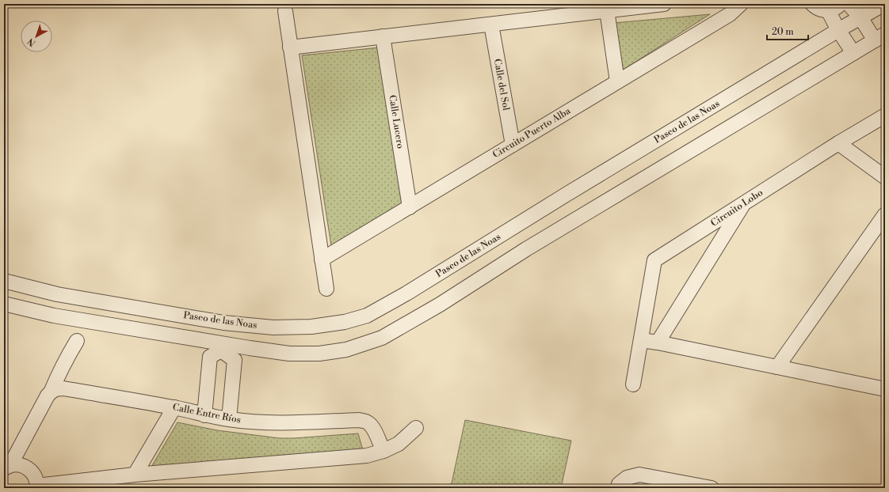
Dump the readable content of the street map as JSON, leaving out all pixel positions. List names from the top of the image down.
{
  "streets": {
    "street": [
      "Calle del Sol",
      "Calle Lucero",
      "Paseo de las Noas",
      "Circuito Puerto Alba",
      "Circuito Lobo",
      "Calle Entre Ríos"
    ]
  },
  "crossings": [
    ["Calle del Sol", "Circuito Puerto Alba"],
    ["Calle Lucero", "Circuito Puerto Alba"]
  ],
  "scale_bar": "20 m",
  "north": "bottom left"
}
